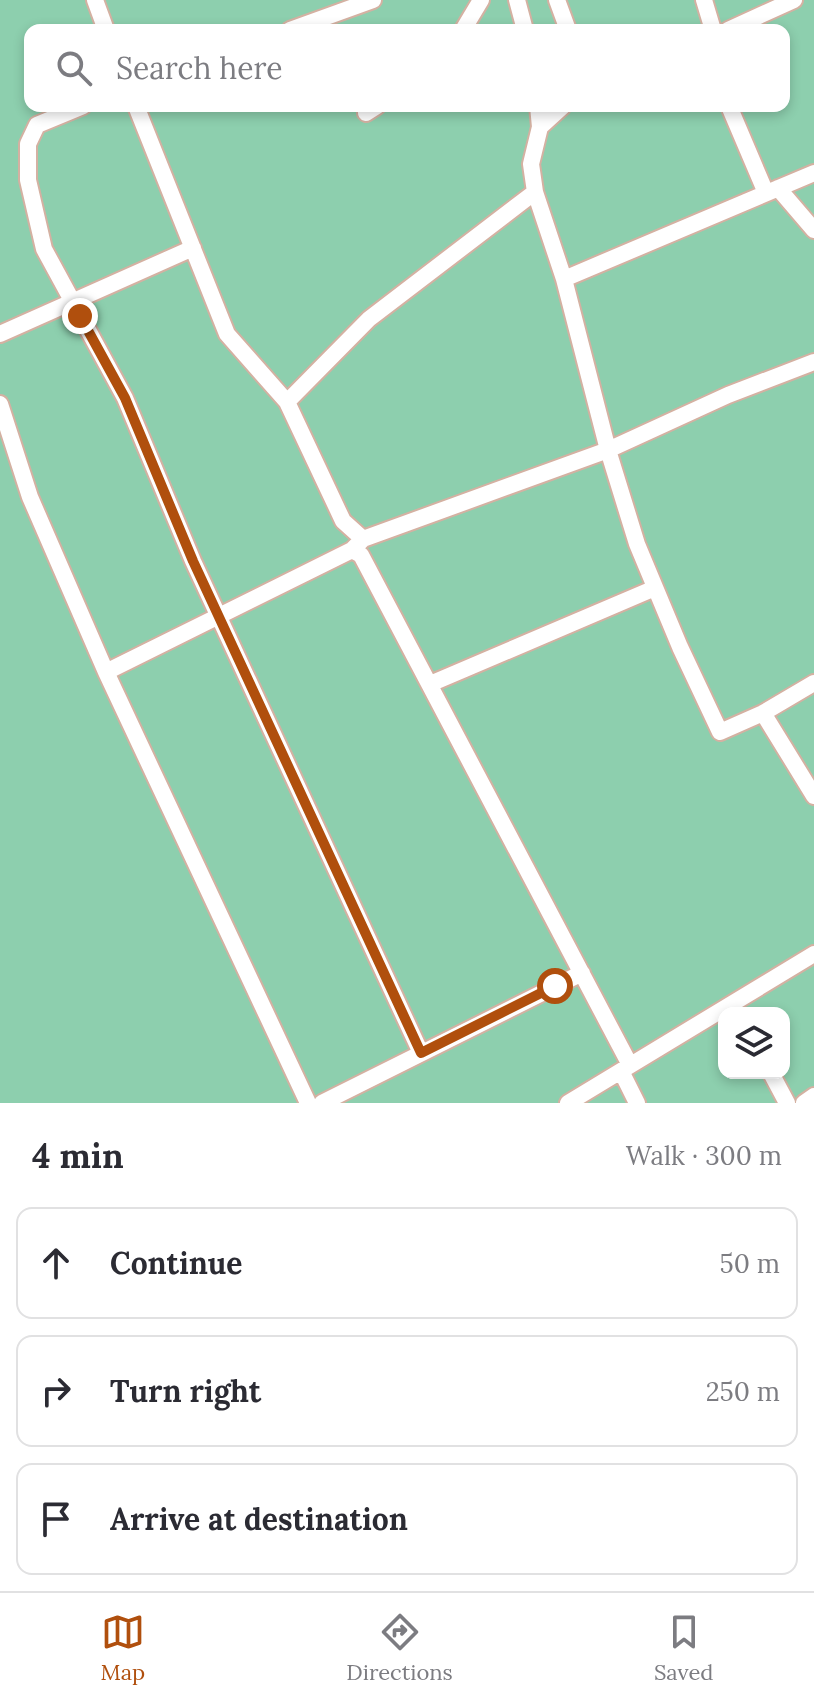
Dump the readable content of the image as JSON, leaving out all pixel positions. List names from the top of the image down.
{
  "page": {
    "search": "Search here",
    "heading": ["4 min", "Walk · 300 m"],
    "list": [
      ["Continue", "50 m"],
      ["Turn right", "250 m"],
      "Arrive at destination"
    ],
    "nav": ["Map", "Directions", "Saved"]
  }
}
